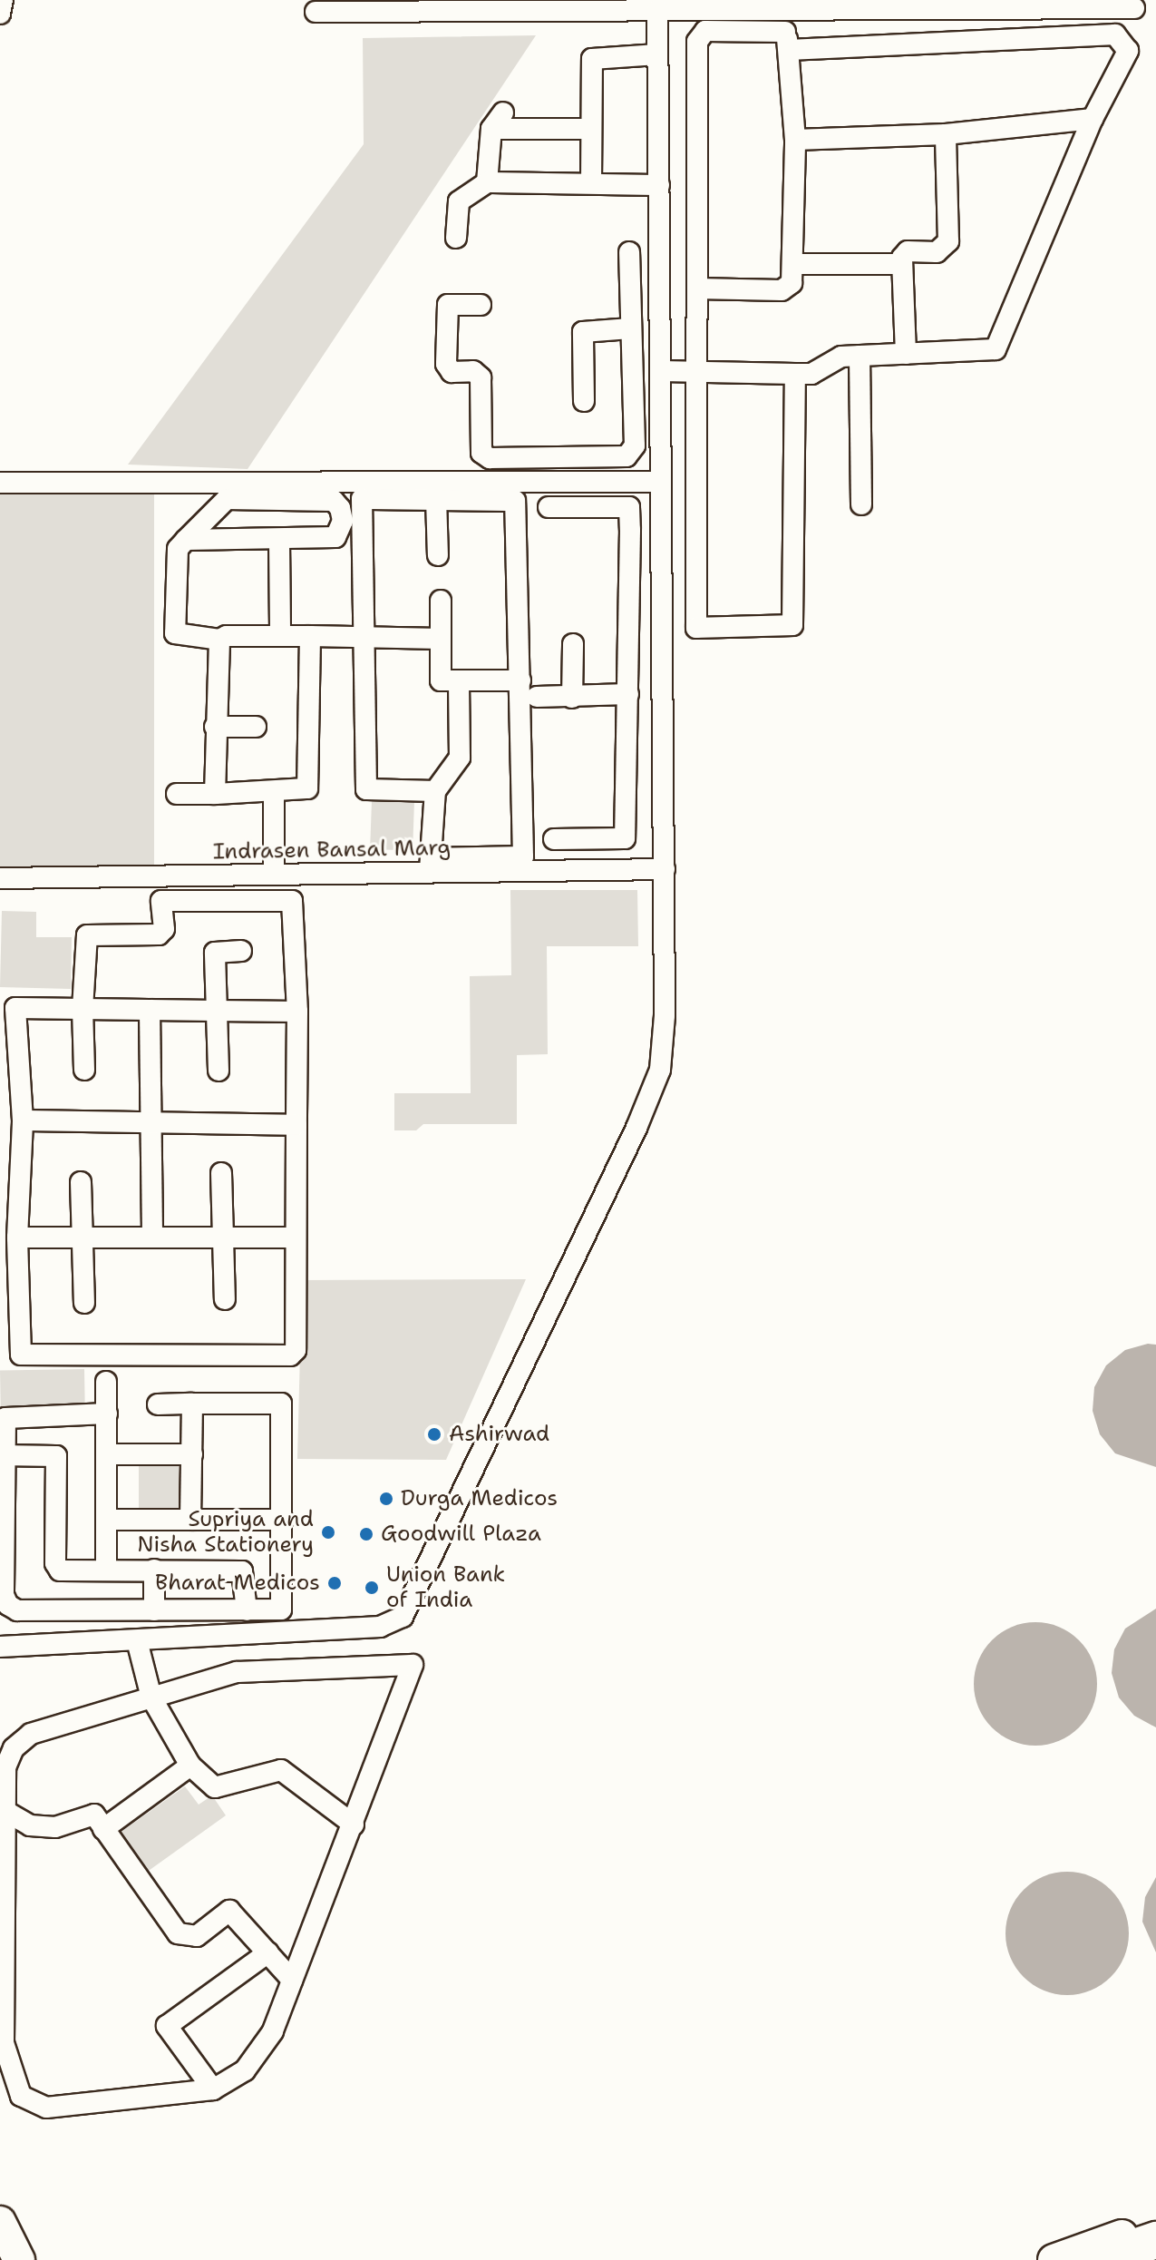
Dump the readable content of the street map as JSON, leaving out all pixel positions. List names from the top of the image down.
{
  "streets": {
    "street": ["Indrasen Bansal Marg"]
  },
  "places": [
    "Ashirwad",
    "Durga Medicos",
    "Supriya and Nisha Stationery",
    "Goodwill Plaza",
    "Bharat Medicos",
    "Union Bank of India"
  ]
}
